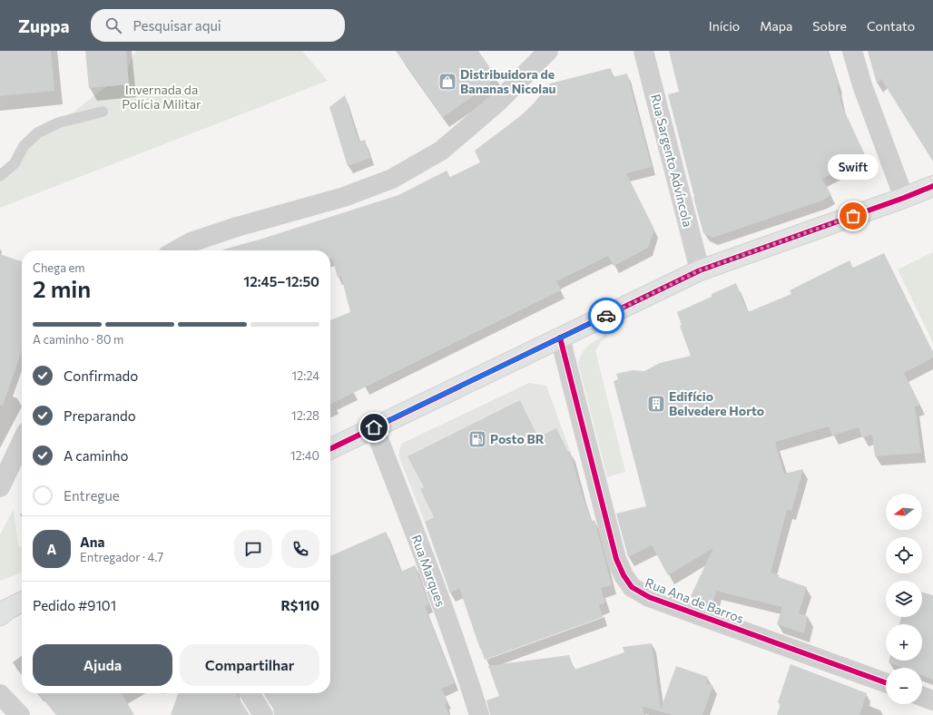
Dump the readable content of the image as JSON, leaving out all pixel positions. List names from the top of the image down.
{
  "streets": {
    "street": ["Rua Sargento Advíncola", "Rua Marques", "Rua Ana de Barros"]
  },
  "parks": ["Invernada da Polícia Militar"],
  "places": {
    "shop": ["Distribuidora de Bananas Nicolau"],
    "other": ["Swift"],
    "building": ["Edifício Belvedere Horto"],
    "fuel station": ["Posto BR"]
  },
  "north": "left",
  "page": {
    "header": "Zuppa",
    "search": "Pesquisar aqui",
    "nav": [
      "Início",
      "Mapa",
      "Sobre",
      "Contato"
    ],
    "bubble": "Swift",
    "heading": ["2 min", "Chega em", "12:45–12:50"],
    "panel": [
      "Ana",
      "Entregador · 4.7",
      "Pedido #9101",
      "R$110"
    ],
    "bar": "A caminho · 80 m",
    "list": [
      ["Confirmado", "12:24"],
      ["Preparando", "12:28"],
      ["A caminho", "12:40"],
      "Entregue"
    ],
    "map_buttons": ["+", "−"],
    "round": "A",
    "buttons": ["Ajuda", "Compartilhar"]
  }
}
